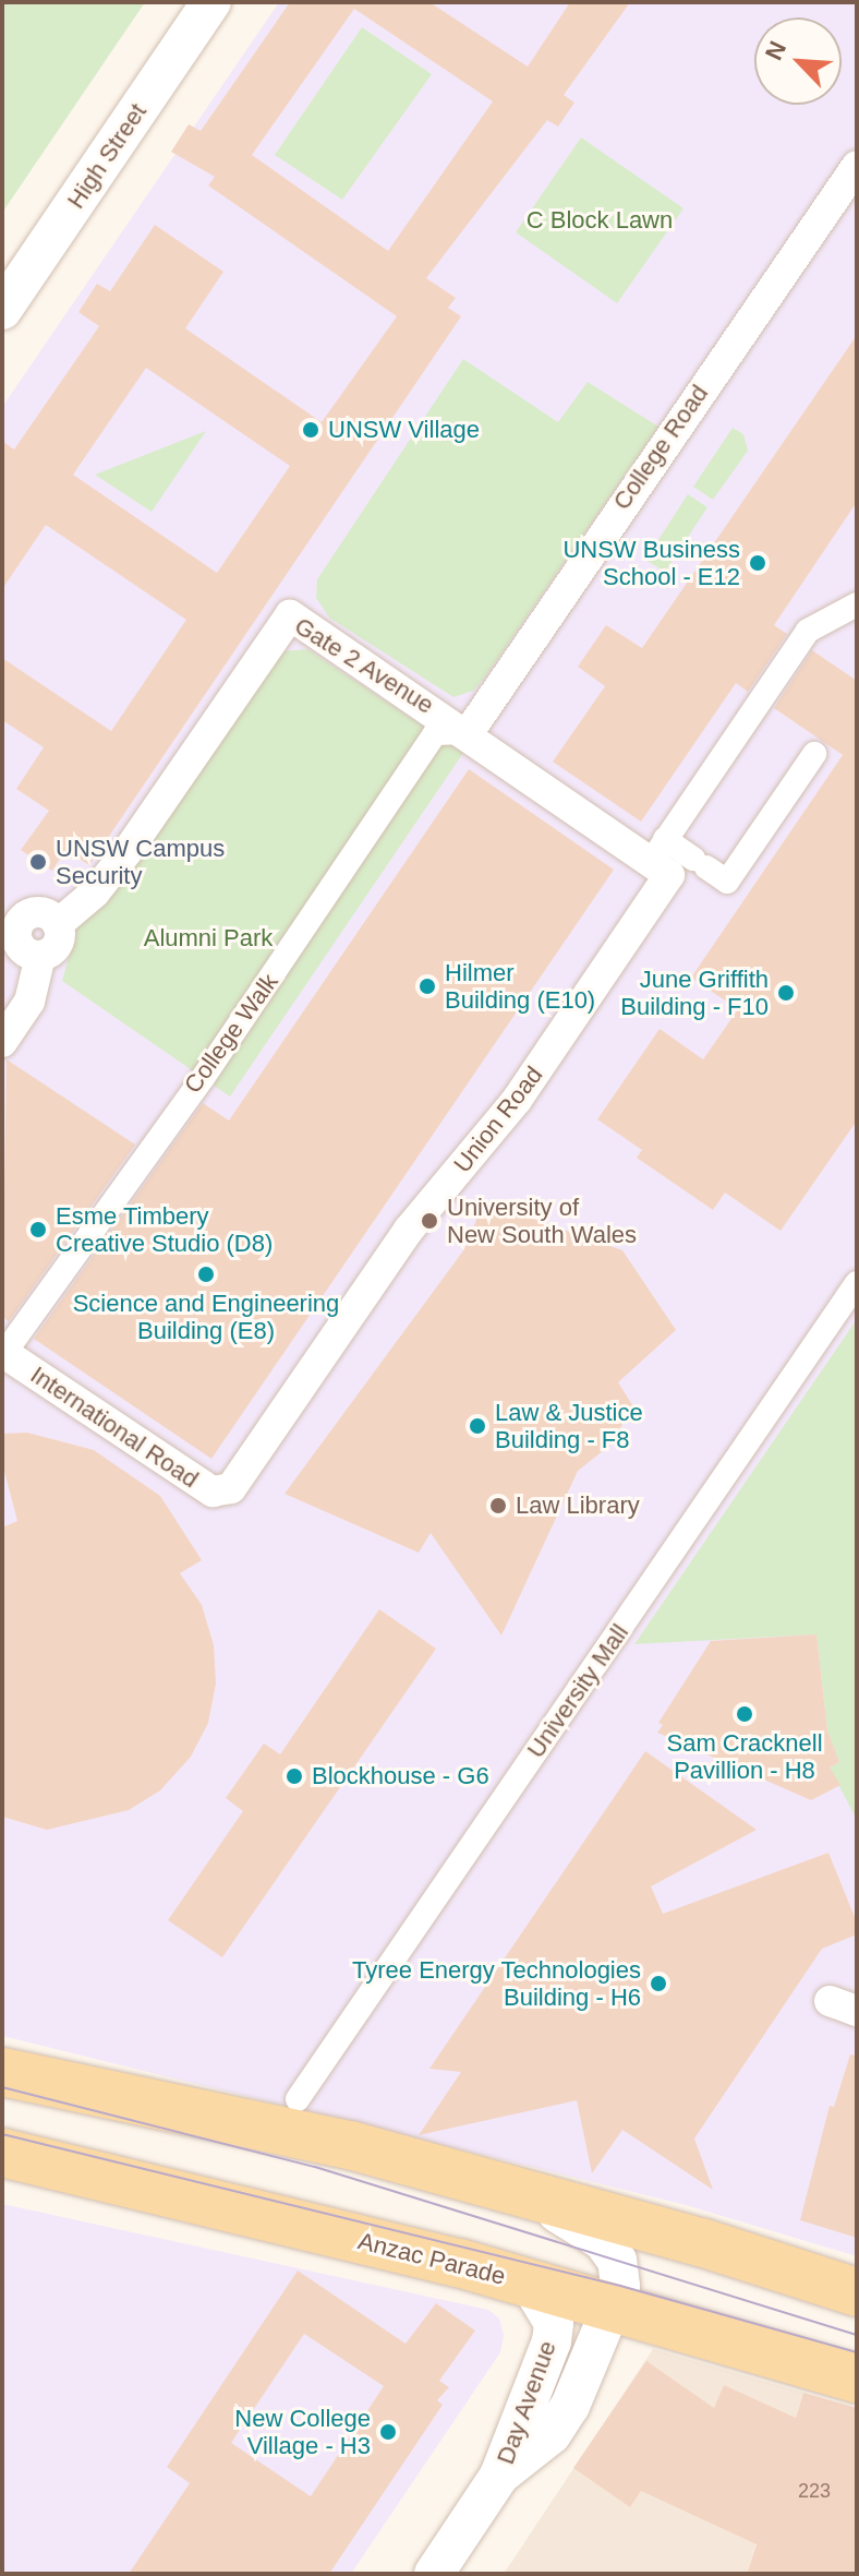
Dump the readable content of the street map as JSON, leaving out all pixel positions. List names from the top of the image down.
{
  "streets": {
    "main road": ["Anzac Parade"],
    "street": [
      "High Street",
      "College Road",
      "Gate 2 Avenue",
      "College Walk",
      "Union Road",
      "International Road",
      "University Mall",
      "Day Avenue"
    ]
  },
  "crossings": [
    ["College Road", "Gate 2 Avenue"],
    ["College Road", "College Walk"],
    ["Gate 2 Avenue", "College Walk"],
    ["Gate 2 Avenue", "Union Road"],
    ["College Walk", "International Road"],
    ["Union Road", "International Road"],
    ["Anzac Parade", "Day Avenue"]
  ],
  "parks": ["C Block Lawn", "Alumni Park"],
  "places": [
    "UNSW Village",
    "UNSW Business School - E12",
    "UNSW Campus Security",
    "Hilmer Building (E10)",
    "June Griffith Building - F10",
    "University of New South Wales",
    "Esme Timbery Creative Studio (D8)",
    "Science and Engineering Building (E8)",
    "Law & Justice Building - F8",
    "Law Library",
    "Sam Cracknell Pavillion - H8",
    "Blockhouse - G6",
    "Tyree Energy Technologies Building - H6",
    "New College Village - H3"
  ],
  "house_numbers": ["223"],
  "north": "top left"
}
